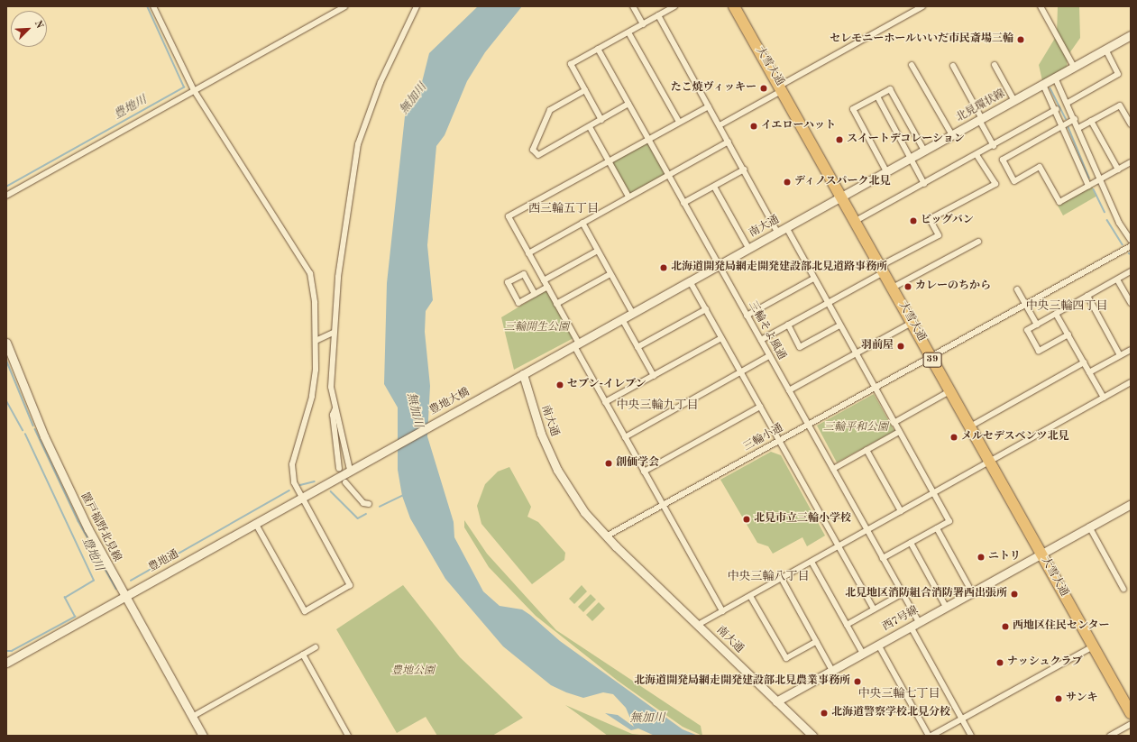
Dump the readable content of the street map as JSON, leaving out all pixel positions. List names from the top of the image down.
{
  "streets": {
    "highway": ["大雪大通", "39"],
    "main road": [
      "北見環状線",
      "南大通",
      "豊地大橋",
      "置戸福野北見線",
      "豊地通",
      "西7号線"
    ],
    "street": ["三輪そよ風通", "三輪小通"]
  },
  "crossings": [
    ["大雪大通", "北見環状線"],
    ["大雪大通", "南大通"],
    ["大雪大通", "三輪小通"],
    ["大雪大通", "西7号線"],
    ["北見環状線", "南大通"],
    ["南大通", "三輪そよ風通"],
    ["南大通", "豊地大橋"],
    ["南大通", "三輪小通"],
    ["南大通", "西7号線"],
    ["三輪そよ風通", "三輪小通"],
    ["三輪そよ風通", "西7号線"],
    ["豊地大橋", "豊地通"],
    ["置戸福野北見線", "豊地通"]
  ],
  "districts": [
    "西三輪五丁目",
    "中央三輪四丁目",
    "中央三輪九丁目",
    "中央三輪八丁目",
    "中央三輪七丁目"
  ],
  "water": ["無加川", "豊地川"],
  "parks": ["三輪開生公園", "三輪平和公園", "豊地公園"],
  "places": [
    "セレモニーホールいいだ市民斎場三輪",
    "たこ焼ヴィッキー",
    "イエローハット",
    "スイートデコレーション",
    "ディノスパーク北見",
    "ビッグバン",
    "北海道開発局網走開発建設部北見道路事務所",
    "カレーのちから",
    "羽前屋",
    "セブン-イレブン",
    "メルセデスベンツ北見",
    "創価学会",
    "北見市立三輪小学校",
    "ニトリ",
    "北見地区消防組合消防署西出張所",
    "西地区住民センター",
    "ナッシュクラブ",
    "北海道開発局網走開発建設部北見農業事務所",
    "サンキ",
    "北海道警察学校北見分校"
  ],
  "north": "top right"
}
